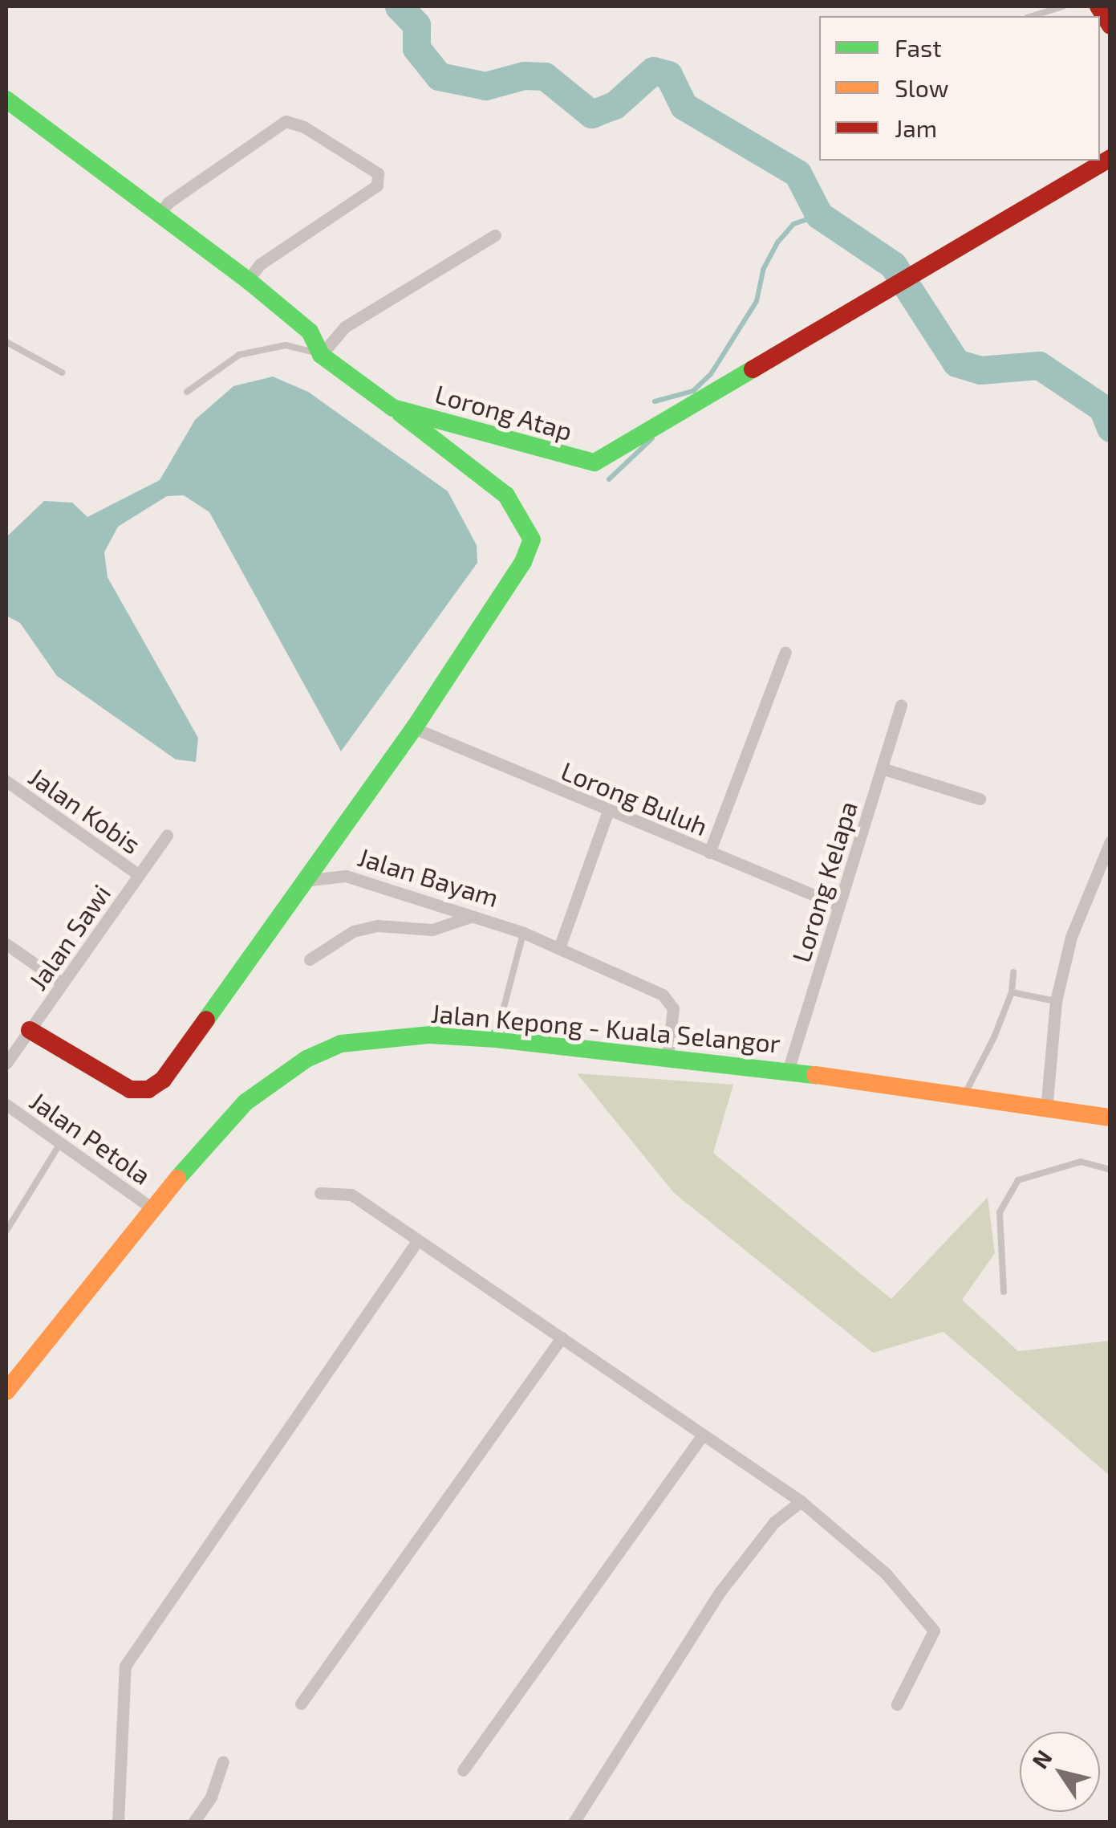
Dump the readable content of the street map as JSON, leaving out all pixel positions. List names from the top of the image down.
{
  "streets": {
    "main road": ["Lorong Atap", "Jalan Kepong - Kuala Selangor"],
    "street": [
      "Lorong Buluh",
      "Jalan Kobis",
      "Jalan Bayam",
      "Lorong Kelapa",
      "Jalan Sawi",
      "Jalan Petola"
    ]
  },
  "crossings": [
    ["Lorong Buluh", "Lorong Kelapa"],
    ["Jalan Kobis", "Jalan Sawi"],
    ["Jalan Bayam", "Jalan Kepong - Kuala Selangor"],
    ["Lorong Kelapa", "Jalan Kepong - Kuala Selangor"],
    ["Jalan Kepong - Kuala Selangor", "Jalan Petola"]
  ],
  "legend": ["Fast", "Slow", "Jam"],
  "north": "top left"
}
